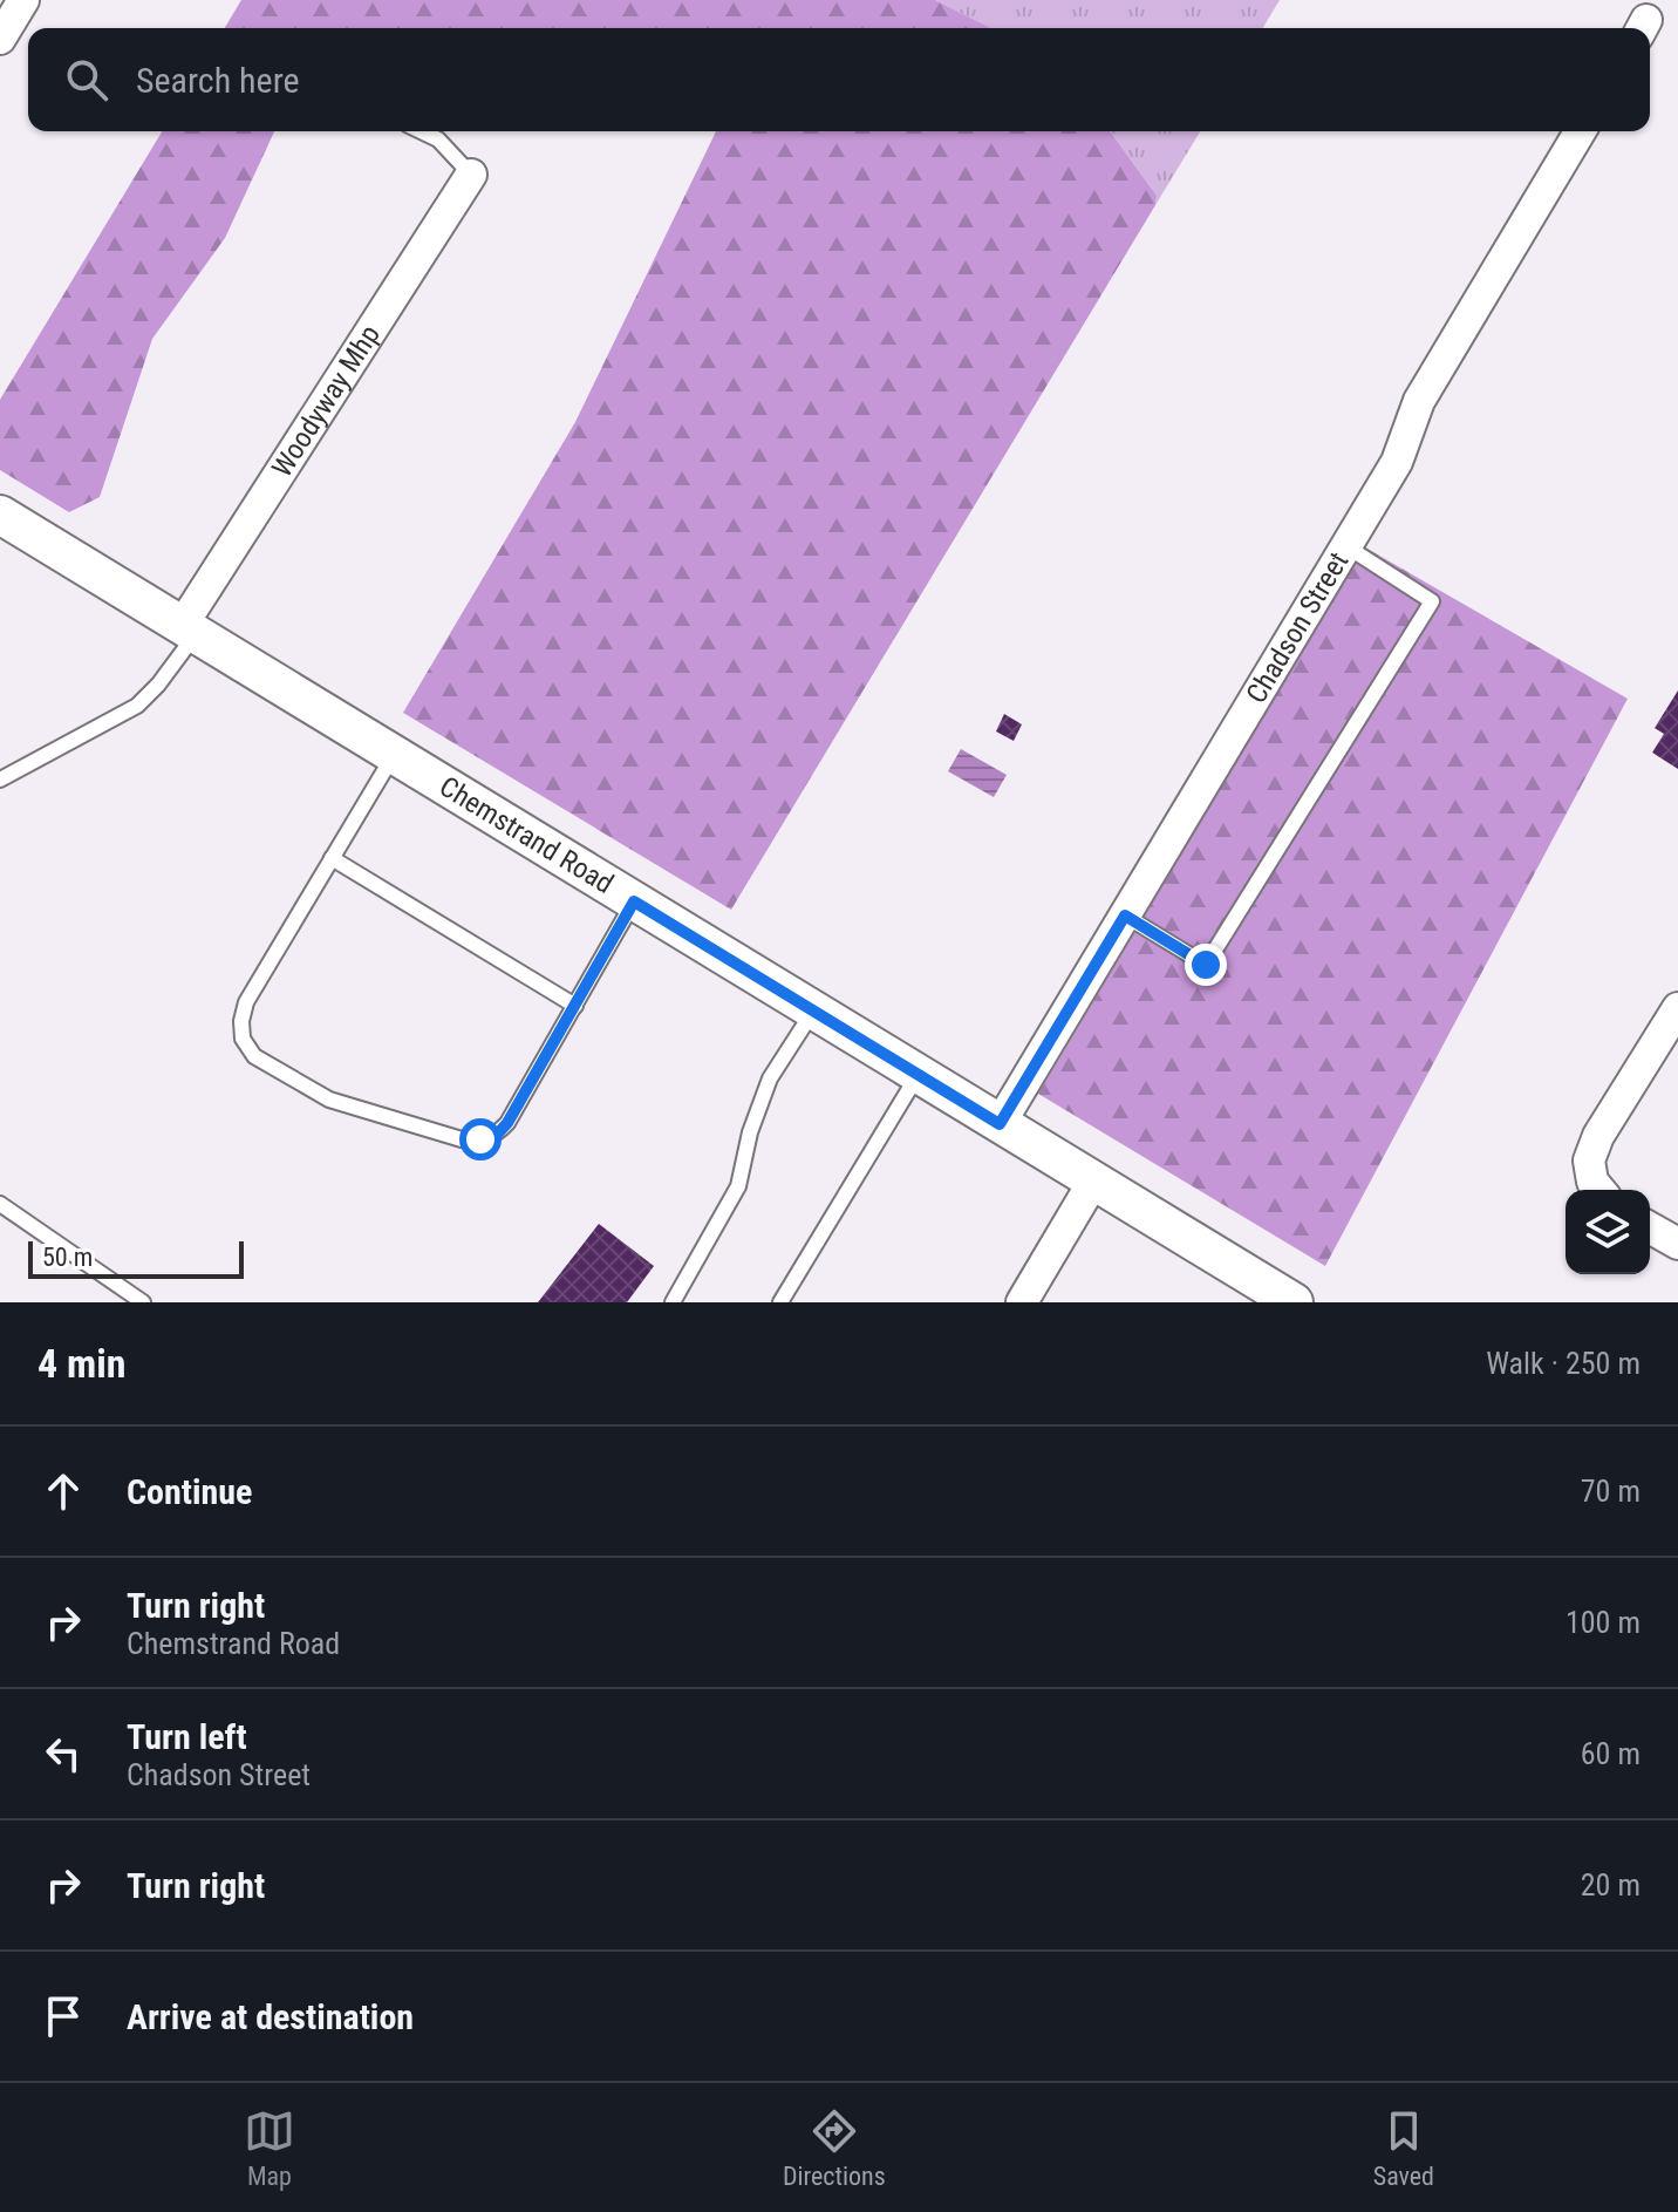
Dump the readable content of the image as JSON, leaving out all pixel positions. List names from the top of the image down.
{
  "streets": {
    "street": ["Woodyway Mhp", "Chadson Street", "Chemstrand Road"]
  },
  "crossings": [
    ["Woodyway Mhp", "Chemstrand Road"],
    ["Chadson Street", "Chemstrand Road"]
  ],
  "scale_bar": "50 m",
  "page": {
    "search": "Search here",
    "scale": "50 m",
    "heading": ["4 min", "Walk · 250 m"],
    "list": [
      ["Continue", "70 m"],
      ["Turn right", "Chemstrand Road", "100 m"],
      ["Turn left", "Chadson Street", "60 m"],
      ["Turn right", "20 m"],
      "Arrive at destination"
    ],
    "nav": ["Map", "Directions", "Saved"]
  }
}
